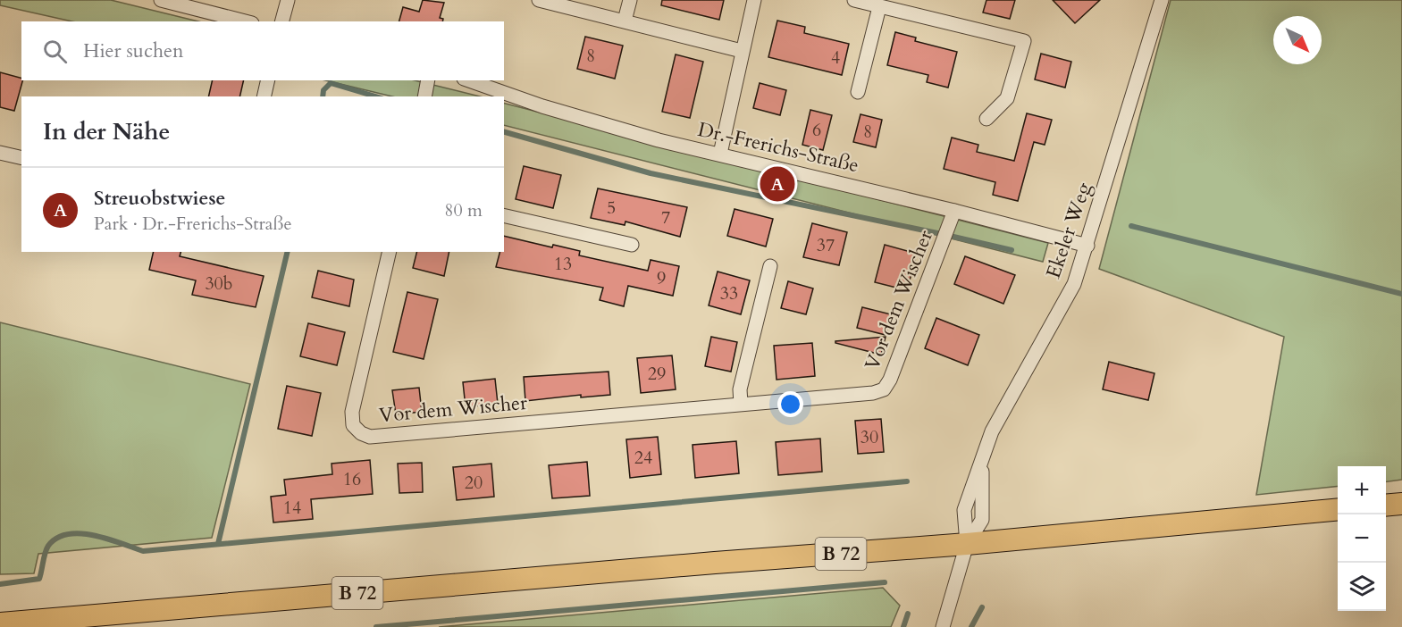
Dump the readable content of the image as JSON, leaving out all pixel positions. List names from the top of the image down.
{
  "streets": {
    "main road": ["B 72"],
    "street": ["Dr.-Frerichs-Straße", "Ekeler Weg", "Vor dem Wischer"]
  },
  "crossings": [
    ["Dr.-Frerichs-Straße", "Ekeler Weg"],
    ["Dr.-Frerichs-Straße", "Vor dem Wischer"],
    ["Ekeler Weg", "B 72"]
  ],
  "house_numbers": [
    "8",
    "4",
    "6",
    "8",
    "5",
    "7",
    "37",
    "13",
    "9",
    "30b",
    "33",
    "29",
    "30",
    "24",
    "16",
    "20",
    "14"
  ],
  "north": "bottom right",
  "page": {
    "search": "Hier suchen",
    "heading": "In der Nähe",
    "pins": "A",
    "list": [
      {
        "mark": "A",
        "name": "Streuobstwiese",
        "note": "Park · Dr.-Frerichs-Straße",
        "value": "80 m"
      }
    ],
    "map_buttons": ["+", "−"]
  }
}
